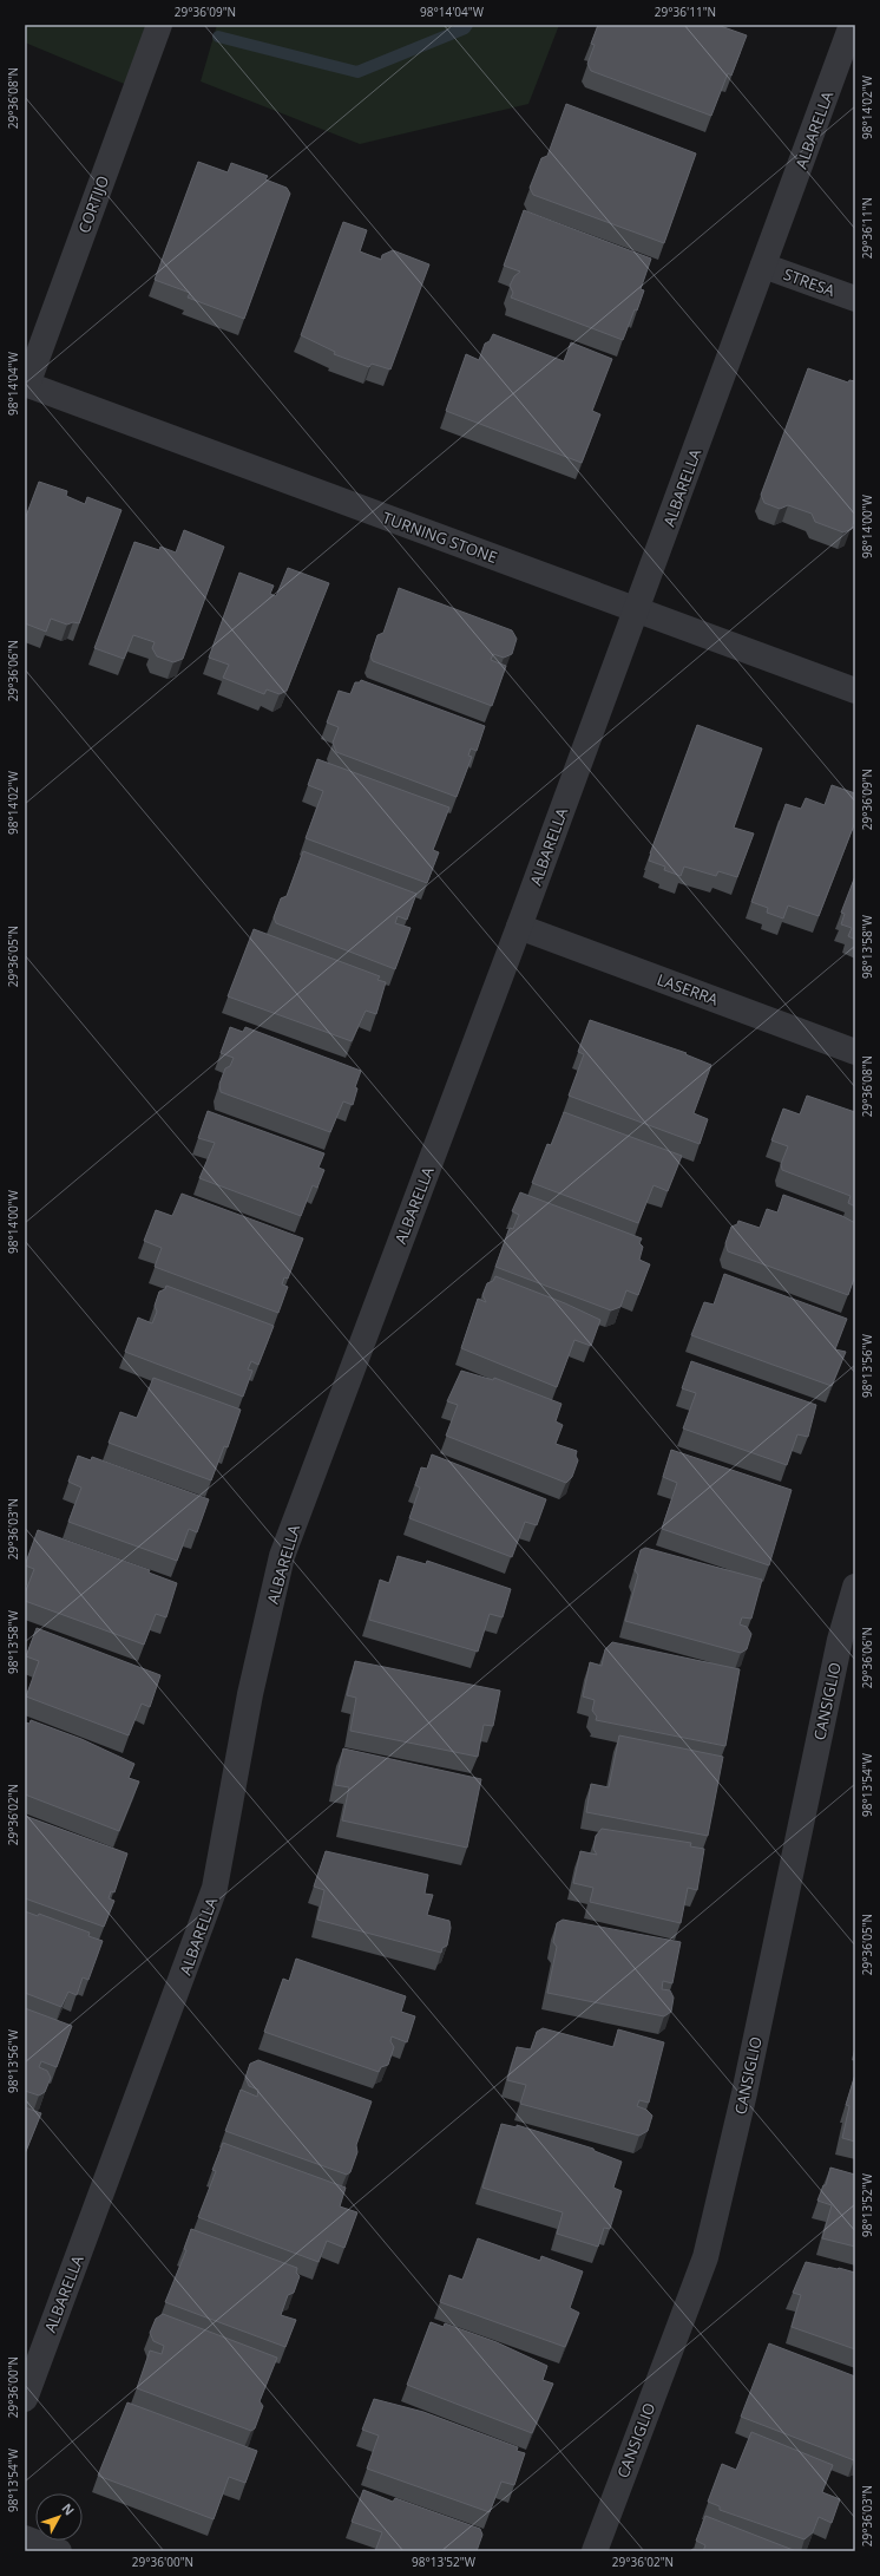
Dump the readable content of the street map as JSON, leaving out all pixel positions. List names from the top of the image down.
{
  "streets": {
    "street": [
      "ALBARELLA",
      "CORTIJO",
      "STRESA",
      "TURNING STONE",
      "LASERRA",
      "CANSIGLIO"
    ]
  },
  "crossings": [
    ["ALBARELLA", "STRESA"],
    ["ALBARELLA", "TURNING STONE"],
    ["ALBARELLA", "LASERRA"],
    ["CORTIJO", "TURNING STONE"]
  ],
  "north": "top right",
  "coordinates": [
    "29°36'09\"N",
    "98°14'04\"W",
    "29°36'11\"N",
    "29°36'08\"N",
    "98°14'02\"W",
    "98°14'00\"W",
    "29°36'06\"N",
    "98°13'58\"W",
    "29°36'05\"N",
    "98°13'56\"W",
    "29°36'03\"N",
    "98°13'54\"W",
    "29°36'02\"N",
    "98°13'52\"W",
    "29°36'00\"N"
  ]
}
